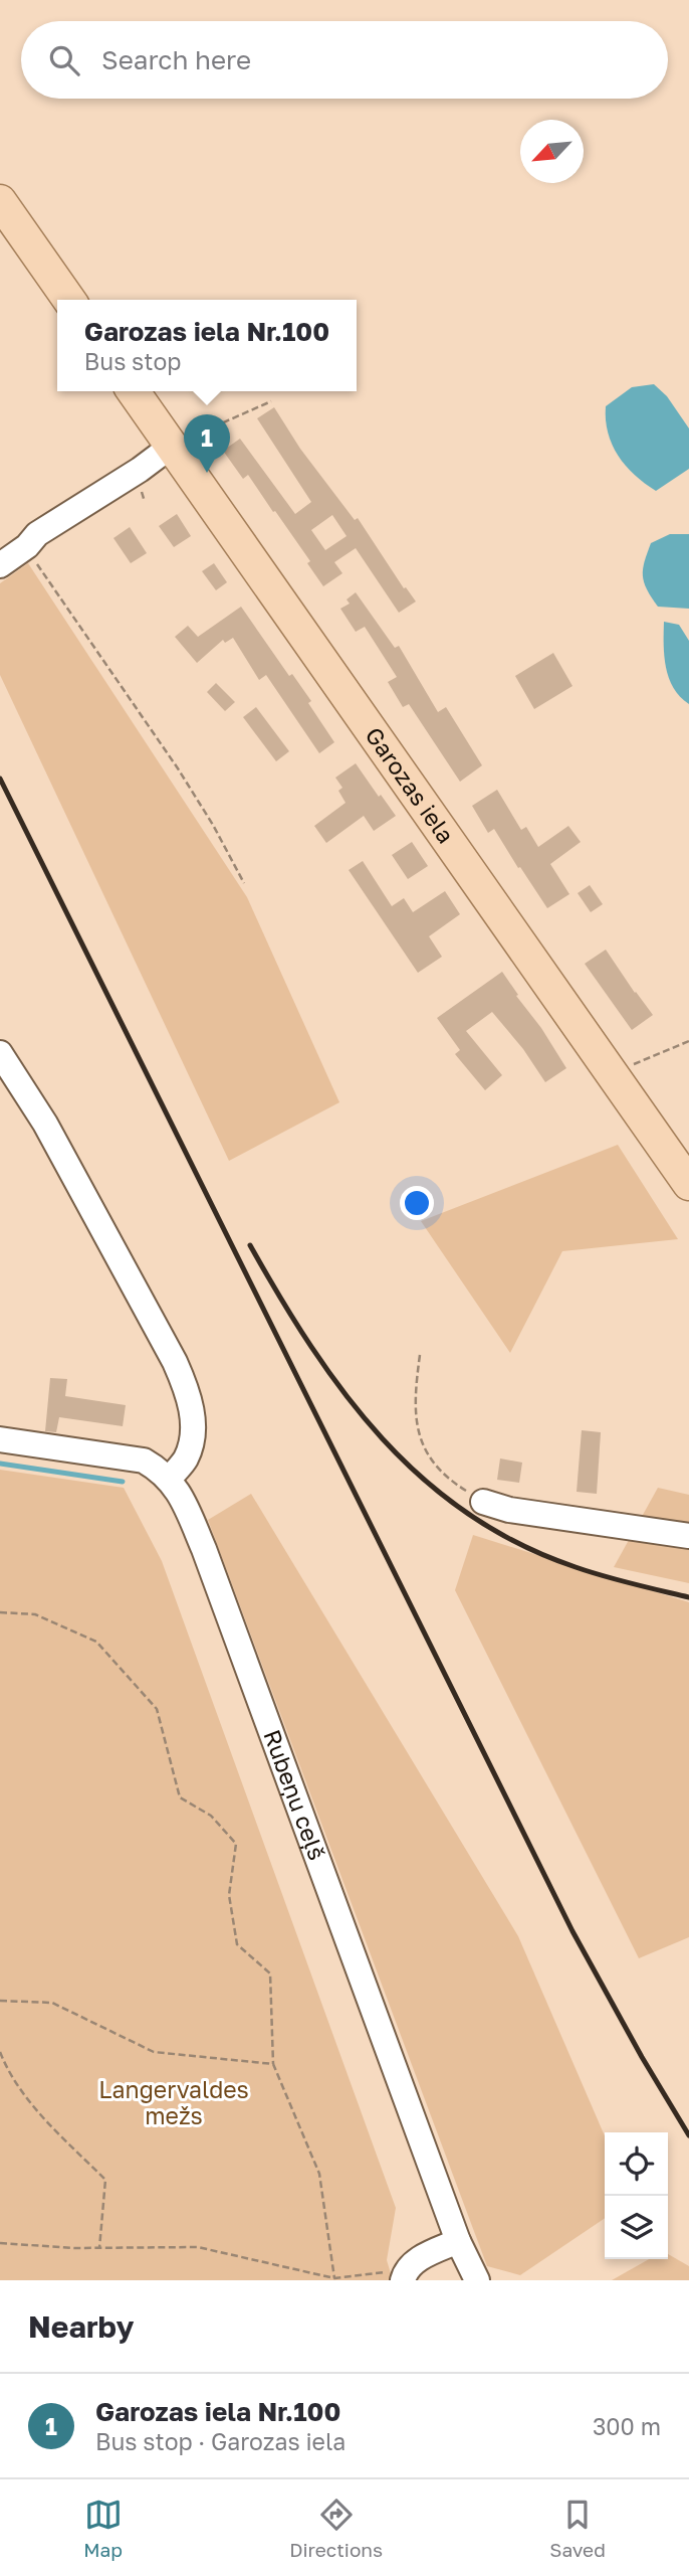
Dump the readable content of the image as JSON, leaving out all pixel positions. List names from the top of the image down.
{
  "streets": {
    "main road": ["Garozas iela"],
    "street": ["Rubeņu ceļš"]
  },
  "parks": ["Langervaldes mežs"],
  "north": "bottom left",
  "page": {
    "search": "Search here",
    "popup": ["Garozas iela Nr.100", "Bus stop"],
    "pins": "1",
    "heading": "Nearby",
    "list": [
      {
        "mark": "1",
        "name": "Garozas iela Nr.100",
        "note": "Bus stop · Garozas iela",
        "value": "300 m"
      }
    ],
    "nav": ["Map", "Directions", "Saved"]
  }
}
